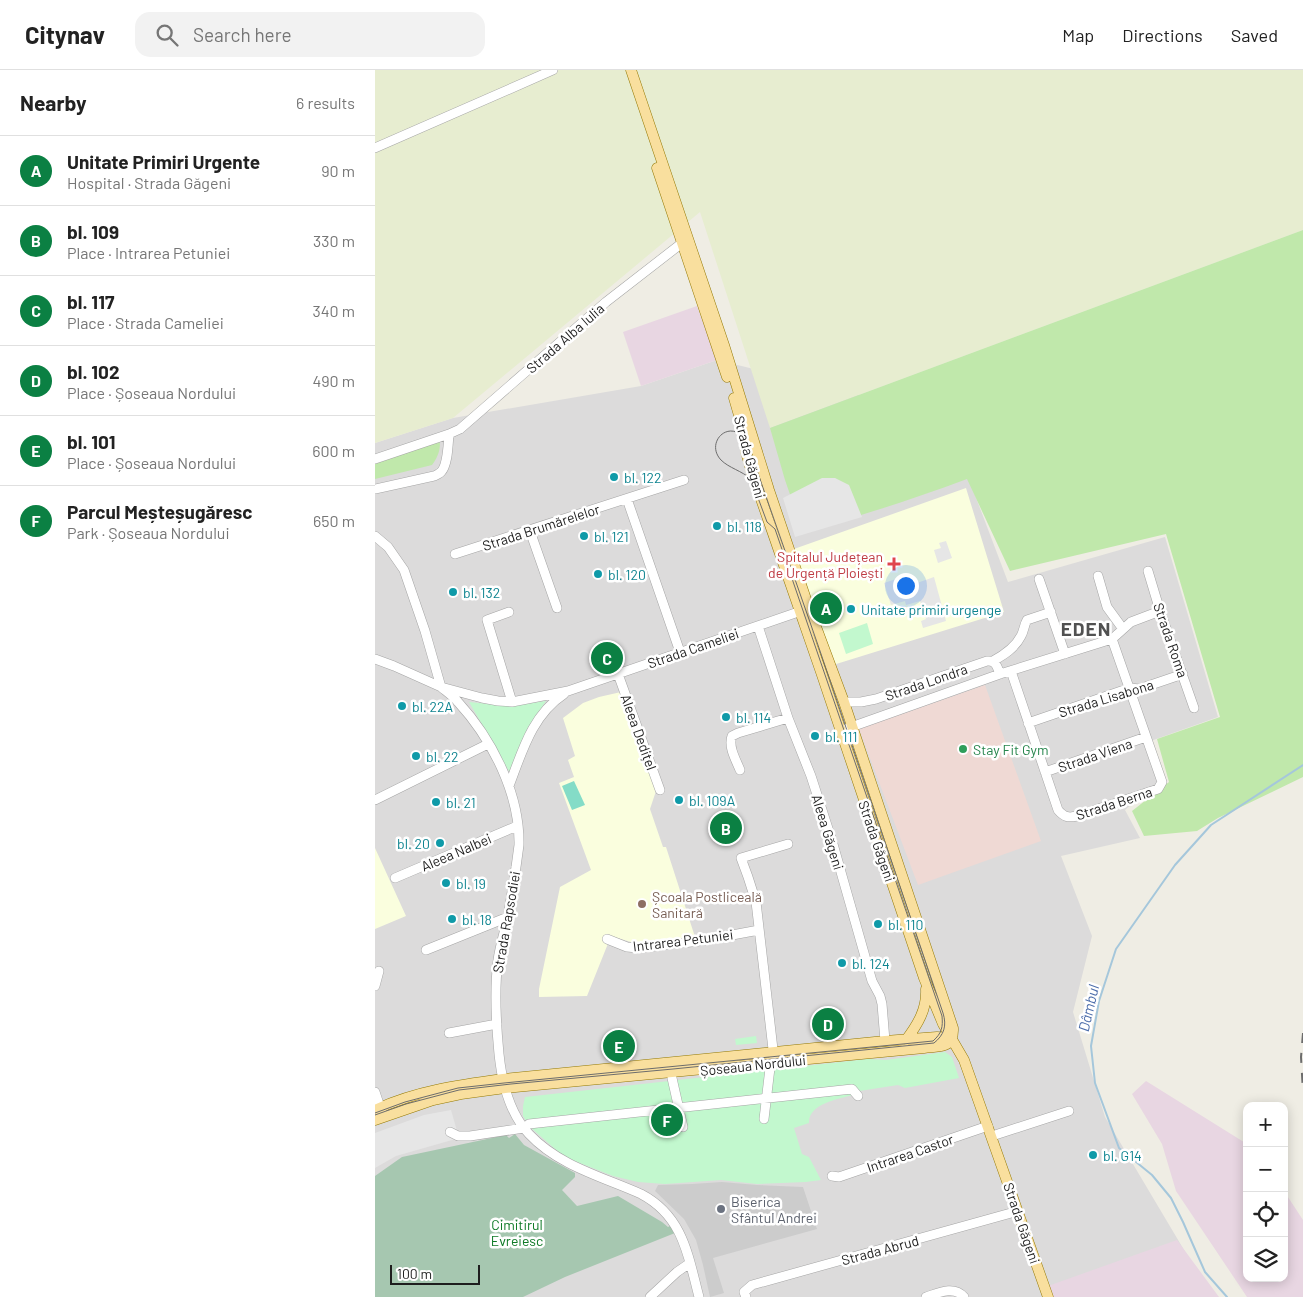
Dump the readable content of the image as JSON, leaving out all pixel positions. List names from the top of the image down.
{
  "streets": {
    "main road": ["Strada Găgeni", "Șoseaua Nordului"],
    "street": [
      "Strada Alba Iulia",
      "Strada Brumărelelor",
      "Strada Roma",
      "Strada Cameliei",
      "Strada Londra",
      "Strada Lisabona",
      "Aleea Dedițel",
      "Strada Viena",
      "Strada Berna",
      "Aleea Găgeni",
      "Aleea Nalbei",
      "Strada Rapsodiei",
      "Intrarea Petuniei",
      "Intrarea Castor",
      "Strada Abrud"
    ]
  },
  "crossings": [
    ["Strada Alba Iulia", "Strada Găgeni"],
    ["Strada Găgeni", "Strada Cameliei"],
    ["Strada Găgeni", "Strada Londra"],
    ["Strada Găgeni", "Șoseaua Nordului"],
    ["Strada Găgeni", "Intrarea Castor"],
    ["Strada Găgeni", "Strada Abrud"],
    ["Strada Roma", "Strada Londra"],
    ["Strada Roma", "Strada Lisabona"],
    ["Strada Cameliei", "Aleea Dedițel"],
    ["Strada Cameliei", "Aleea Găgeni"],
    ["Strada Cameliei", "Strada Rapsodiei"],
    ["Strada Viena", "Strada Berna"],
    ["Aleea Găgeni", "Șoseaua Nordului"],
    ["Aleea Nalbei", "Strada Rapsodiei"],
    ["Strada Rapsodiei", "Șoseaua Nordului"]
  ],
  "districts": ["EDEN"],
  "water": ["Dâmbul"],
  "parks": ["Cimitirul Evreiesc"],
  "places": {
    "other": [
      "bl. 122",
      "bl. 118",
      "bl. 121",
      "bl. 120",
      "bl. 132",
      "Unitate primiri urgenge",
      "bl. 22A",
      "bl. 114",
      "bl. 111",
      "Stay Fit Gym",
      "bl. 22",
      "bl. 109A",
      "bl. 21",
      "bl. 20",
      "bl. 19",
      "Școala Postliceală Sanitară",
      "bl. 18",
      "bl. 110",
      "bl. 124",
      "bl. G14",
      "Biserica Sfântul Andrei"
    ],
    "health": ["Spitalul Județean de Urgență Ploiești"]
  },
  "scale_bar": "100 m",
  "page": {
    "header": "Citynav",
    "search": "Search here",
    "nav": ["Map", "Directions", "Saved"],
    "heading": ["Nearby", "6 results"],
    "list": [
      {
        "mark": "A",
        "name": "Unitate Primiri Urgente",
        "note": "Hospital · Strada Găgeni",
        "value": "90 m"
      },
      {
        "mark": "B",
        "name": "bl. 109",
        "note": "Place · Intrarea Petuniei",
        "value": "330 m"
      },
      {
        "mark": "C",
        "name": "bl. 117",
        "note": "Place · Strada Cameliei",
        "value": "340 m"
      },
      {
        "mark": "D",
        "name": "bl. 102",
        "note": "Place · Șoseaua Nordului",
        "value": "490 m"
      },
      {
        "mark": "E",
        "name": "bl. 101",
        "note": "Place · Șoseaua Nordului",
        "value": "600 m"
      },
      {
        "mark": "F",
        "name": "Parcul Meșteșugăresc",
        "note": "Park · Șoseaua Nordului",
        "value": "650 m"
      }
    ],
    "pins": [
      "A",
      "C",
      "B",
      "D",
      "E",
      "F"
    ],
    "map_buttons": ["+", "−"],
    "scale": "100 m"
  }
}
